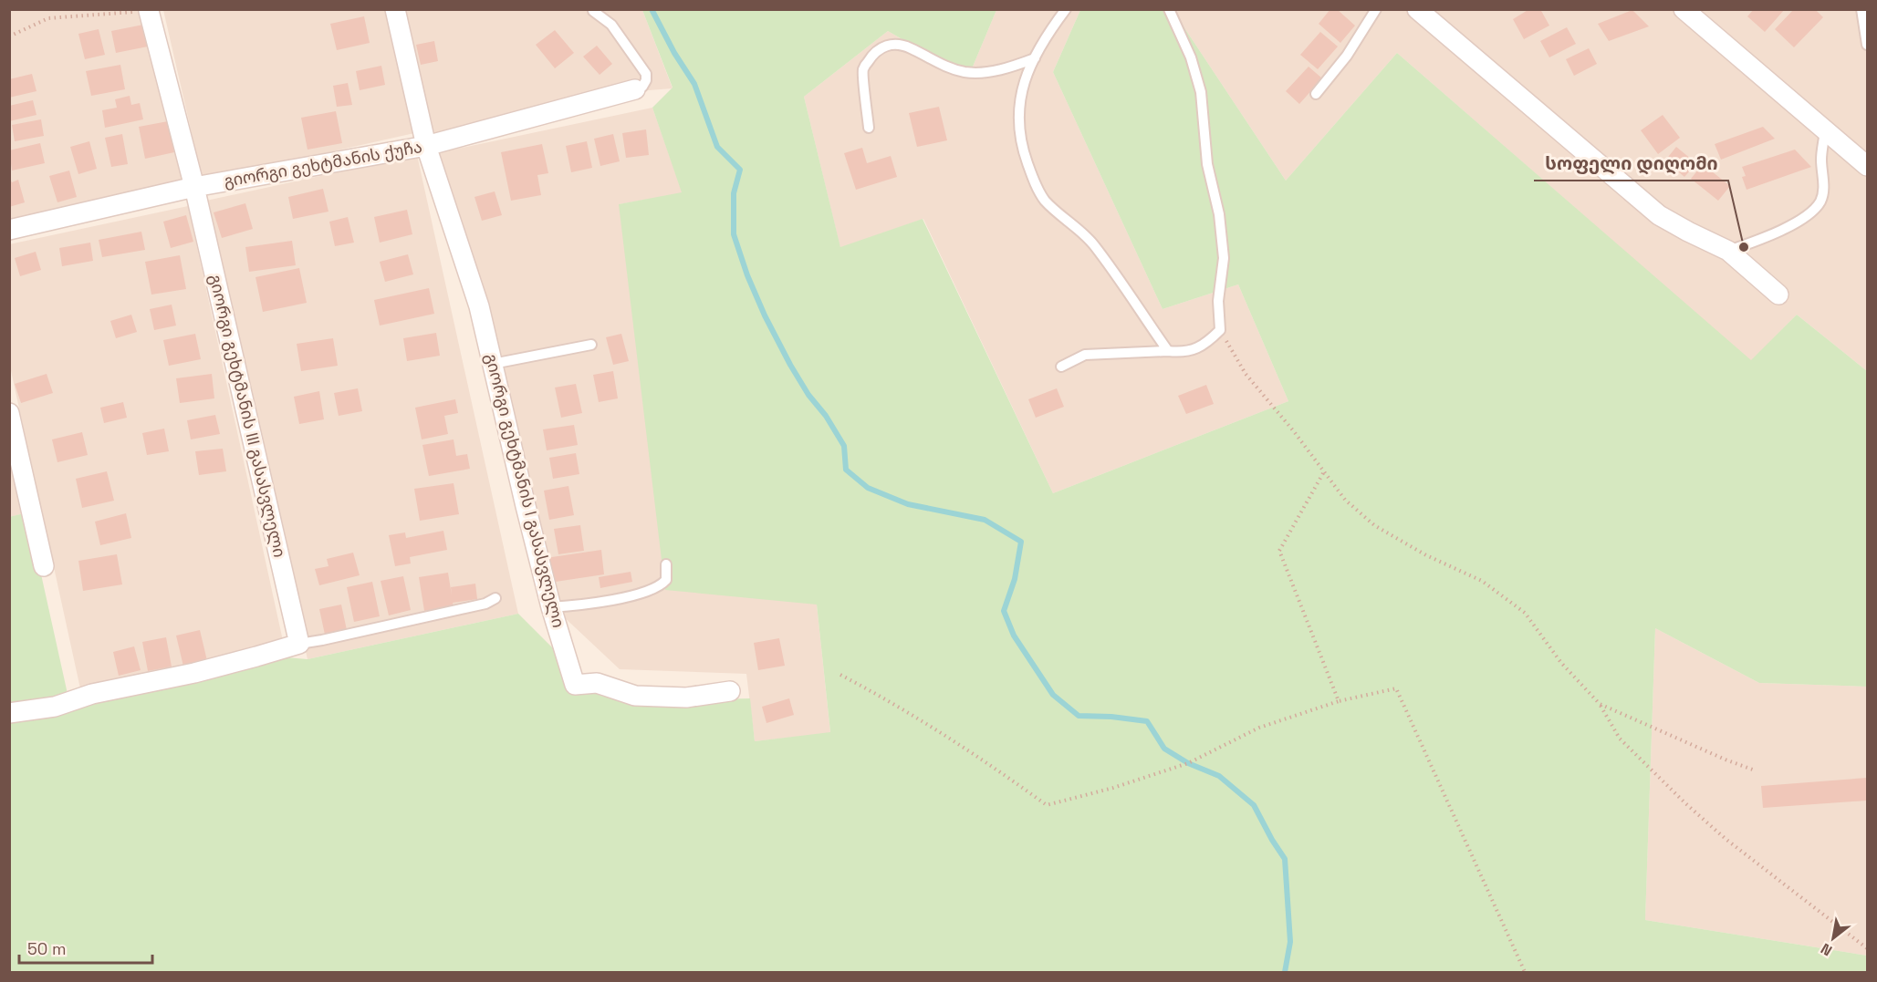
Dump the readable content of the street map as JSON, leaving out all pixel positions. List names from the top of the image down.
{
  "streets": {
    "street": ["გიორგი გეხტმანის ქუჩა", "გიორგი გეხტმანის III გასასვლელი", "გიორგი გეხტმანის I გასასვლელი"]
  },
  "crossings": [
    ["გიორგი გეხტმანის ქუჩა", "გიორგი გეხტმანის III გასასვლელი"],
    ["გიორგი გეხტმანის ქუჩა", "გიორგი გეხტმანის I გასასვლელი"]
  ],
  "places": ["სოფელი დიღომი"],
  "scale_bar": "50 m",
  "north": "bottom left"
}
